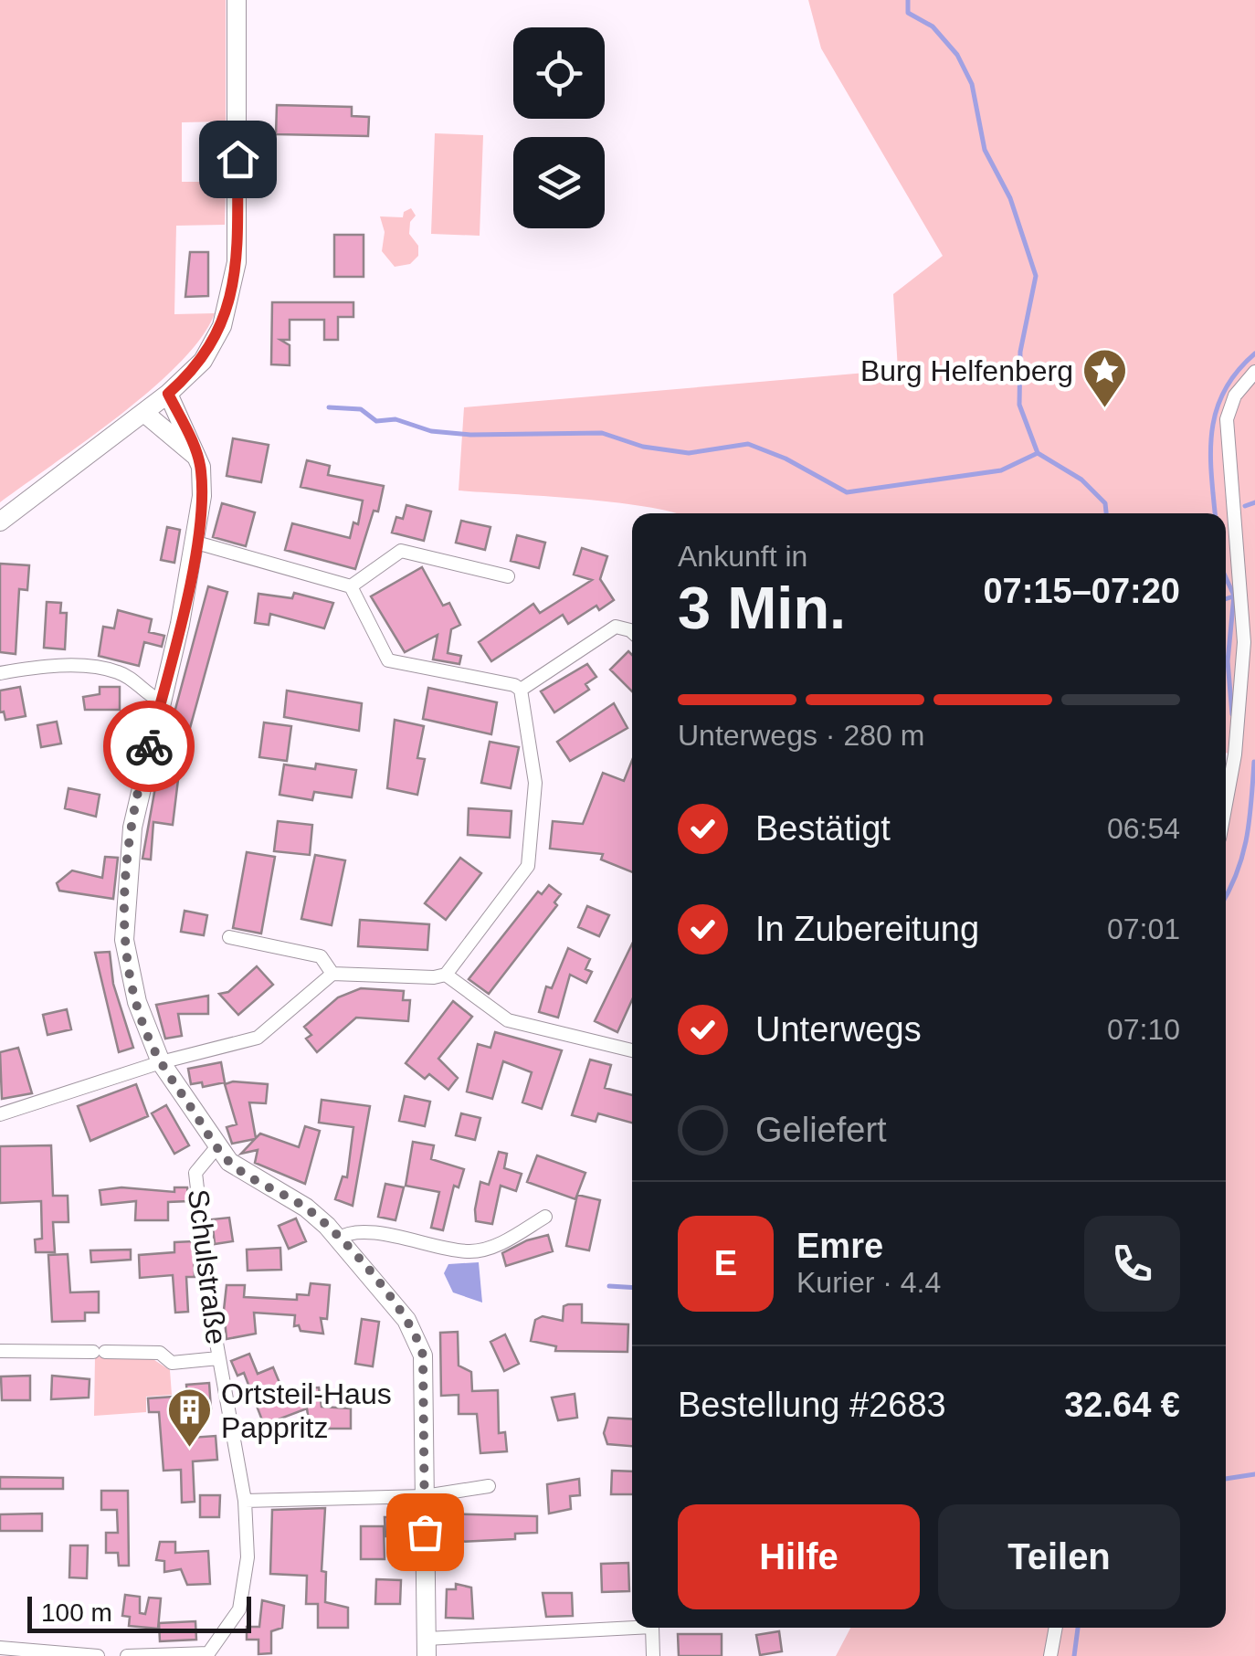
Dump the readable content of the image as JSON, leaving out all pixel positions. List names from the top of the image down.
{
  "streets": {
    "street": ["Schulstraße"]
  },
  "places": {
    "place": ["Burg Helfenberg"],
    "building": ["Ortsteil-Haus Pappritz"]
  },
  "scale_bar": "100 m",
  "page": {
    "heading": ["3 Min.", "Ankunft in", "07:15–07:20"],
    "panel": [
      "Emre",
      "Kurier · 4.4",
      "Bestellung #2683",
      "32.64 €"
    ],
    "bar": "Unterwegs · 280 m",
    "list": [
      ["Bestätigt", "06:54"],
      ["In Zubereitung", "07:01"],
      ["Unterwegs", "07:10"],
      "Geliefert"
    ],
    "round": "E",
    "buttons": ["Hilfe", "Teilen"],
    "scale": "100 m"
  }
}
